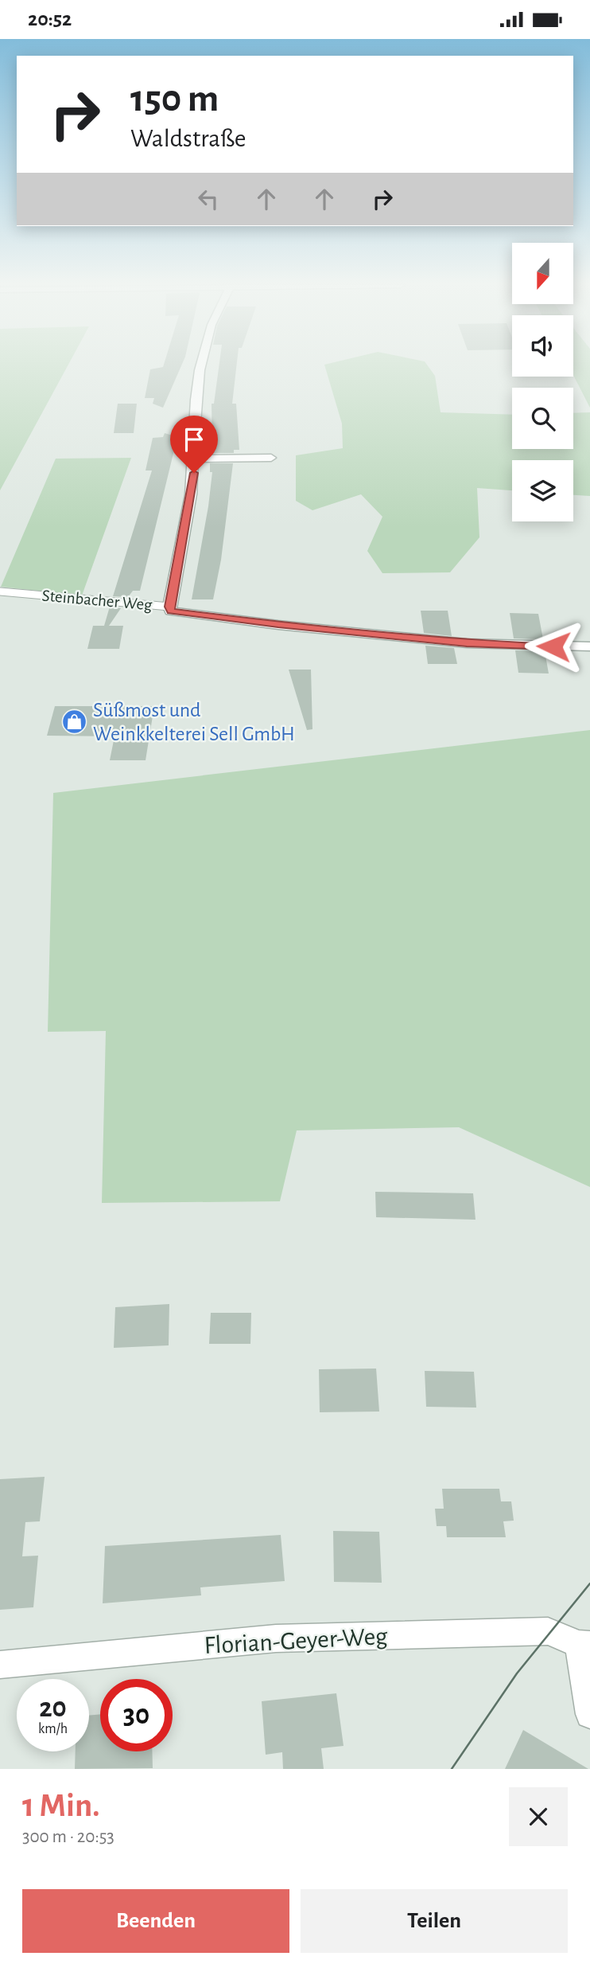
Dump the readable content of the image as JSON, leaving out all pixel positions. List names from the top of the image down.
{
  "streets": {
    "street": ["Steinbacher Weg", "Florian-Geyer-Weg"]
  },
  "places": {
    "shop": ["Süßmost und Weinkkelterei Sell GmbH"]
  },
  "north": "bottom",
  "page": {
    "status": "20:52",
    "turn": ["150 m", "Waldstraße"],
    "speed": "20 km/h",
    "limit": "30",
    "heading": ["1 Min.", "300 m · 20:53"],
    "buttons": ["Beenden", "Teilen"]
  }
}
